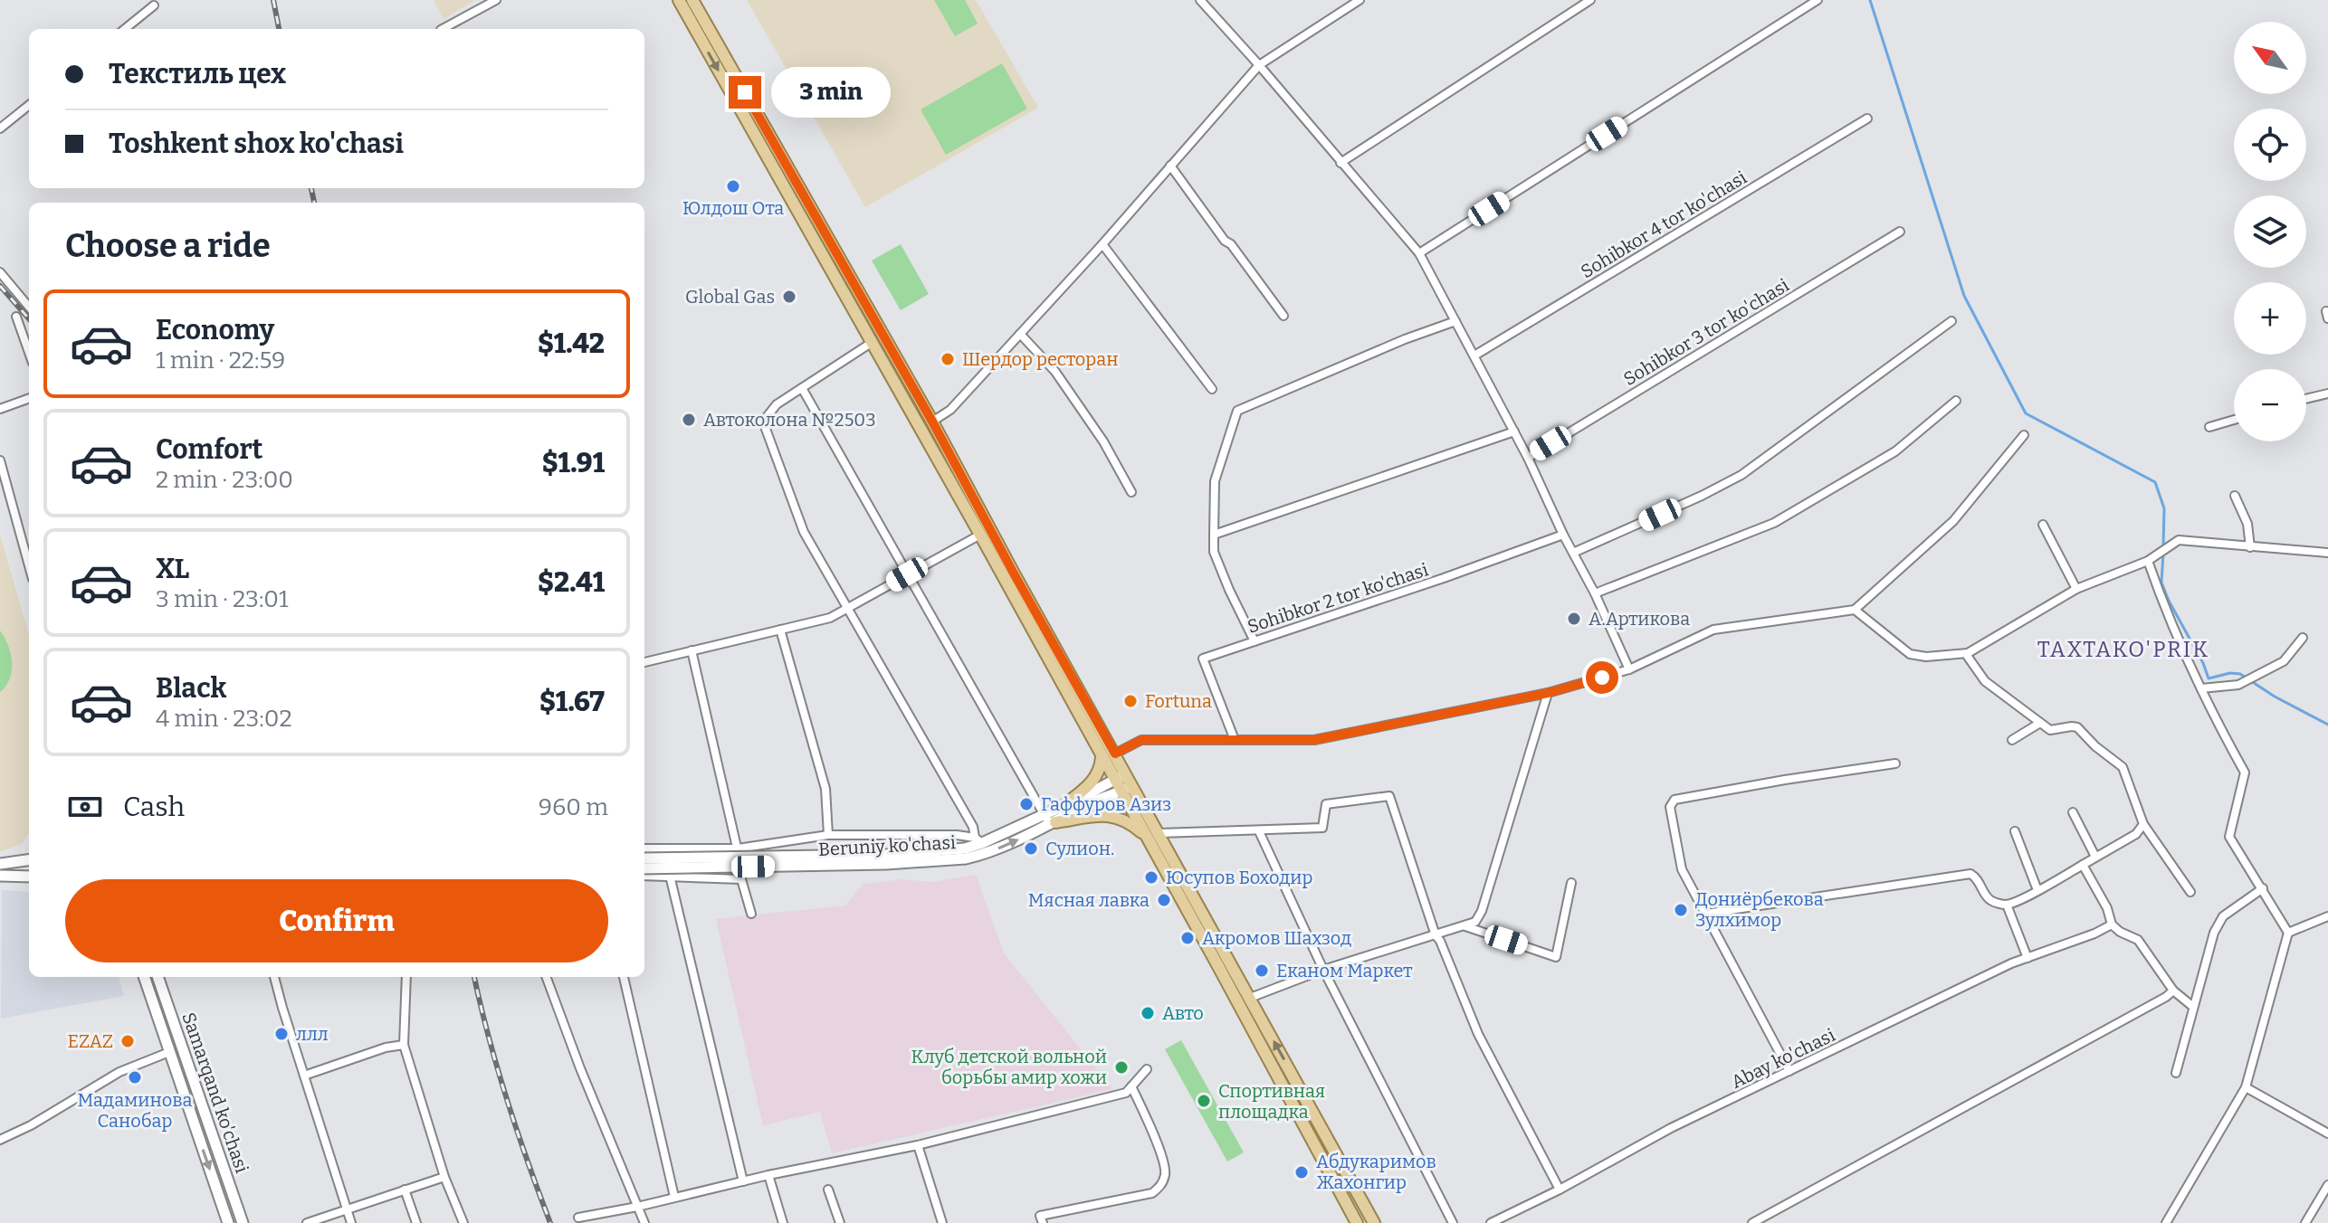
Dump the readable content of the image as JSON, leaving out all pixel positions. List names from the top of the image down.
{
  "streets": {
    "main road": ["Beruniy ko'chasi", "Samarqand ko'chasi"],
    "street": [
      "Sohibkor 4 tor ko'chasi",
      "Sohibkor 3 tor ko'chasi",
      "Sohibkor 2 tor ko'chasi",
      "Abay ko'chasi"
    ]
  },
  "districts": ["TAXTAKO'PRIK"],
  "places": [
    "Юлдош Ота",
    "Global Gas",
    "Шердор ресторан",
    "Автоколона №2503",
    "А.Артикова",
    "Fortuna",
    "Гаффуров Азиз",
    "Сулион.",
    "Юсупов Боходир",
    "Мясная лавка",
    "Дониёрбекова Зулхимор",
    "Акромов Шахзод",
    "Еканом Маркет",
    "Авто",
    "ллл",
    "EZAZ",
    "Клуб детской вольной борьбы амир хожи",
    "Мадаминова Санобар",
    "Спортивная площадка",
    "Абдукаримов Жахонгир"
  ],
  "north": "top left",
  "page": {
    "map_buttons": ["+", "−"],
    "banner": ["Текстиль цех", "Toshkent shox ko'chasi"],
    "bubble": "3 min",
    "heading": "Choose a ride",
    "list": [
      {
        "name": "Economy",
        "note": "1 min · 22:59",
        "value": "$1.42"
      },
      {
        "name": "Comfort",
        "note": "2 min · 23:00",
        "value": "$1.91"
      },
      {
        "name": "XL",
        "note": "3 min · 23:01",
        "value": "$2.41"
      },
      {
        "name": "Black",
        "note": "4 min · 23:02",
        "value": "$1.67"
      }
    ],
    "pay": ["Cash", "960 m"],
    "buttons": "Confirm"
  }
}
